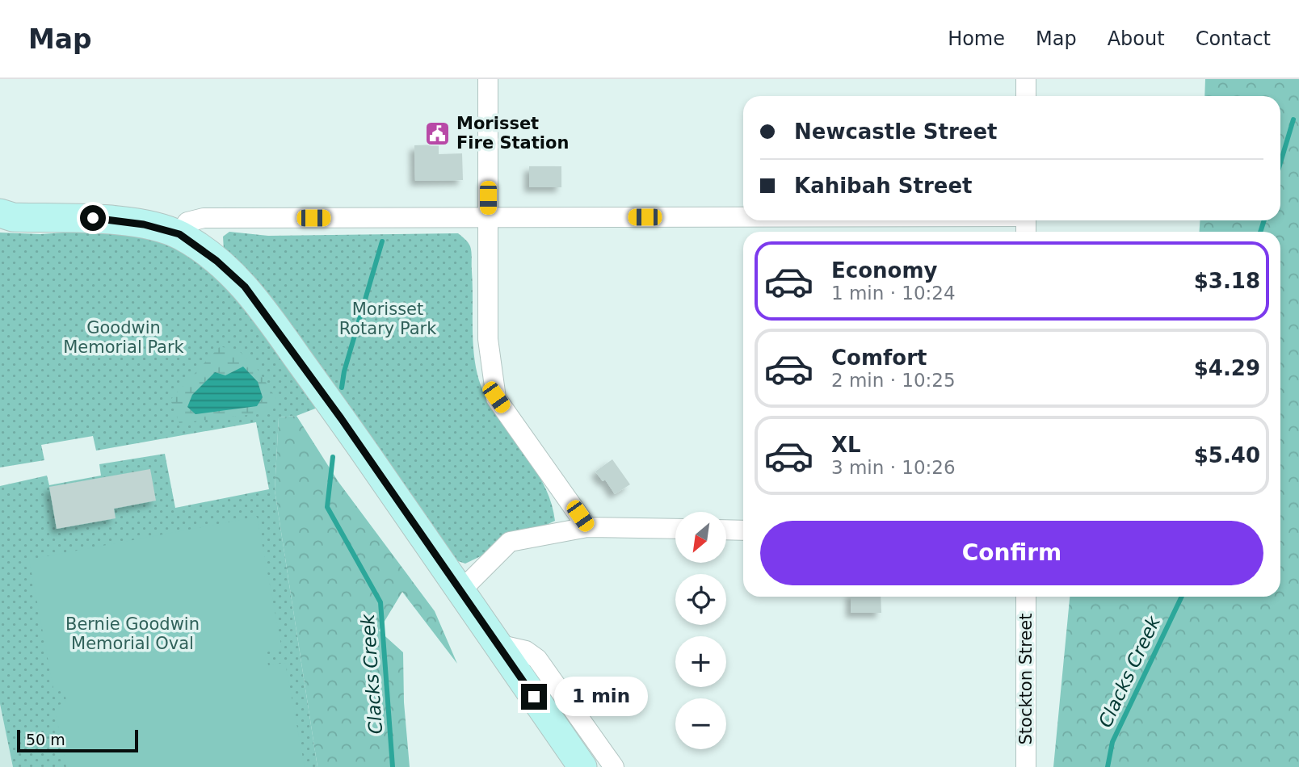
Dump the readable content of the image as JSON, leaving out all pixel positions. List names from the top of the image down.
{
  "streets": {
    "street": ["Stockton Street"]
  },
  "water": ["Clacks Creek"],
  "parks": ["Morisset Rotary Park", "Goodwin Memorial Park", "Bernie Goodwin Memorial Oval"],
  "places": {
    "public building": ["Morisset Fire Station"]
  },
  "scale_bar": "50 m",
  "north": "bottom left",
  "page": {
    "header": "Map",
    "nav": [
      "Home",
      "Map",
      "About",
      "Contact"
    ],
    "banner": ["Newcastle Street", "Kahibah Street"],
    "list": [
      {
        "name": "Economy",
        "note": "1 min · 10:24",
        "value": "$3.18"
      },
      {
        "name": "Comfort",
        "note": "2 min · 10:25",
        "value": "$4.29"
      },
      {
        "name": "XL",
        "note": "3 min · 10:26",
        "value": "$5.40"
      }
    ],
    "buttons": "Confirm",
    "map_buttons": ["+", "−"],
    "bubble": "1 min",
    "scale": "50 m"
  }
}
